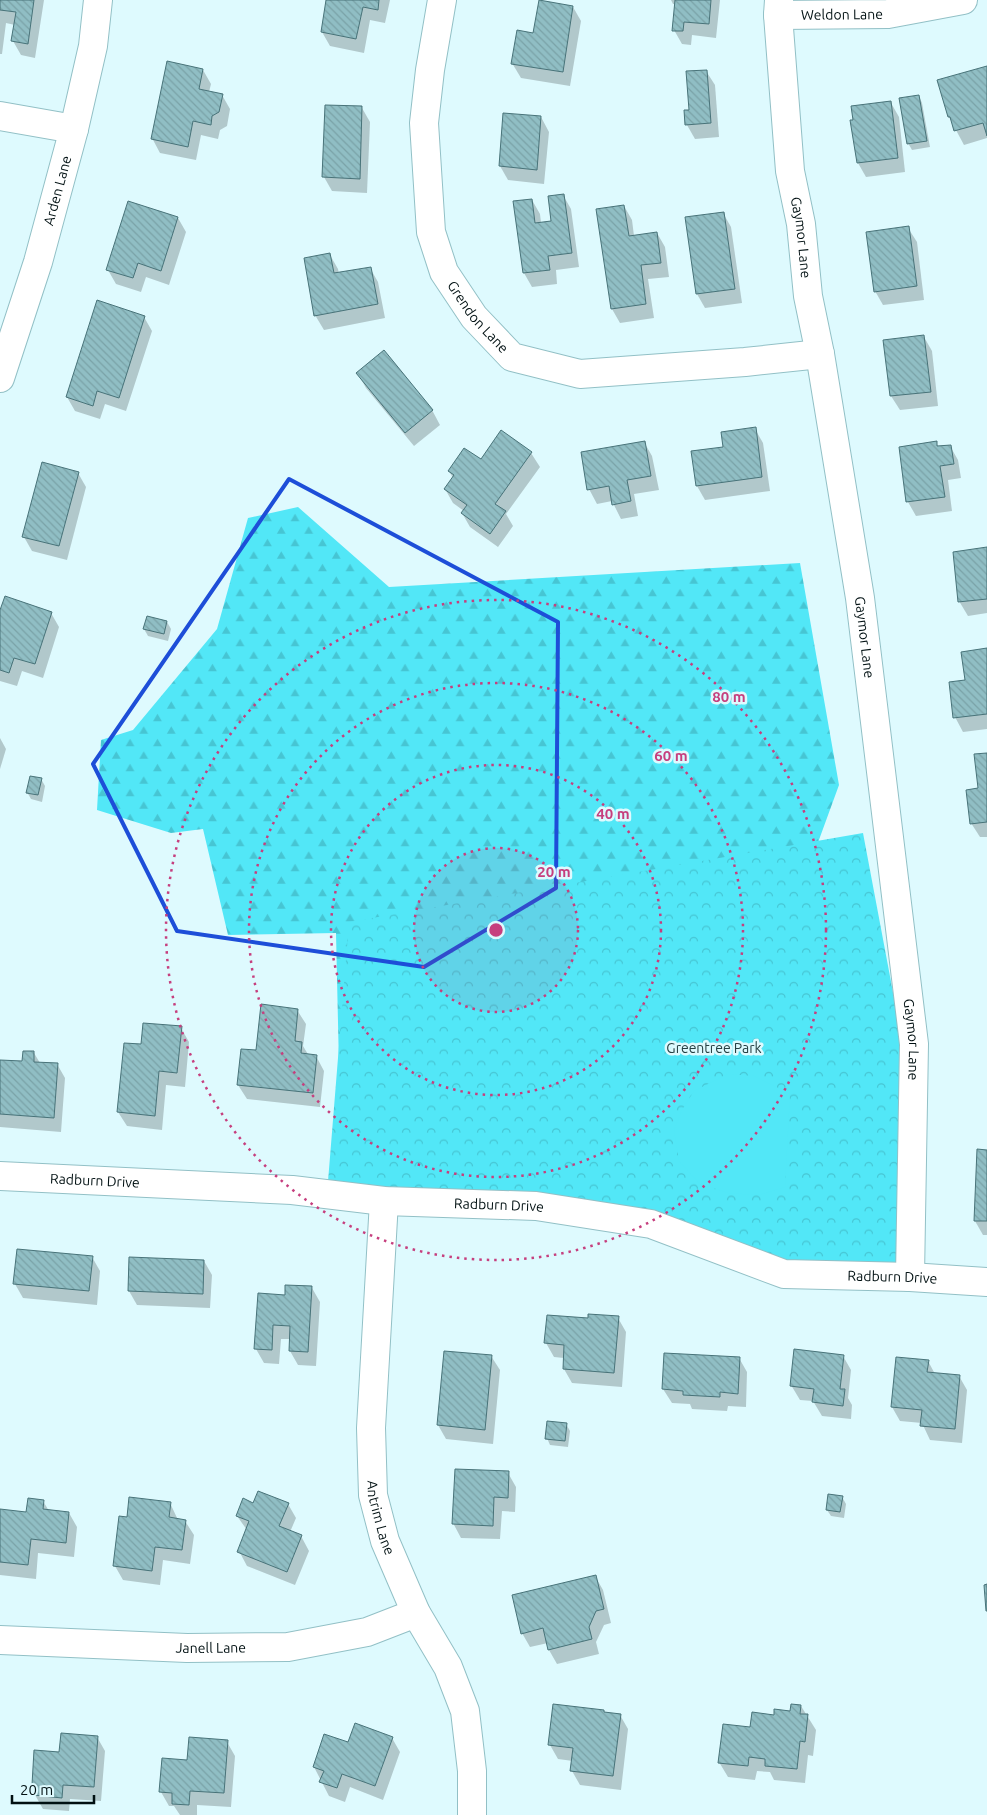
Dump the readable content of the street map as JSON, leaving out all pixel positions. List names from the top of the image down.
{
  "streets": {
    "street": [
      "Weldon Lane",
      "Arden Lane",
      "Gaymor Lane",
      "Grendon Lane",
      "Radburn Drive",
      "Antrim Lane",
      "Janell Lane"
    ]
  },
  "crossings": [
    ["Weldon Lane", "Gaymor Lane"],
    ["Gaymor Lane", "Grendon Lane"],
    ["Gaymor Lane", "Radburn Drive"],
    ["Radburn Drive", "Antrim Lane"],
    ["Antrim Lane", "Janell Lane"]
  ],
  "parks": ["Greentree Park"],
  "scale_bar": "20 m",
  "rings": [
    "80 m",
    "60 m",
    "40 m",
    "20 m"
  ]
}
